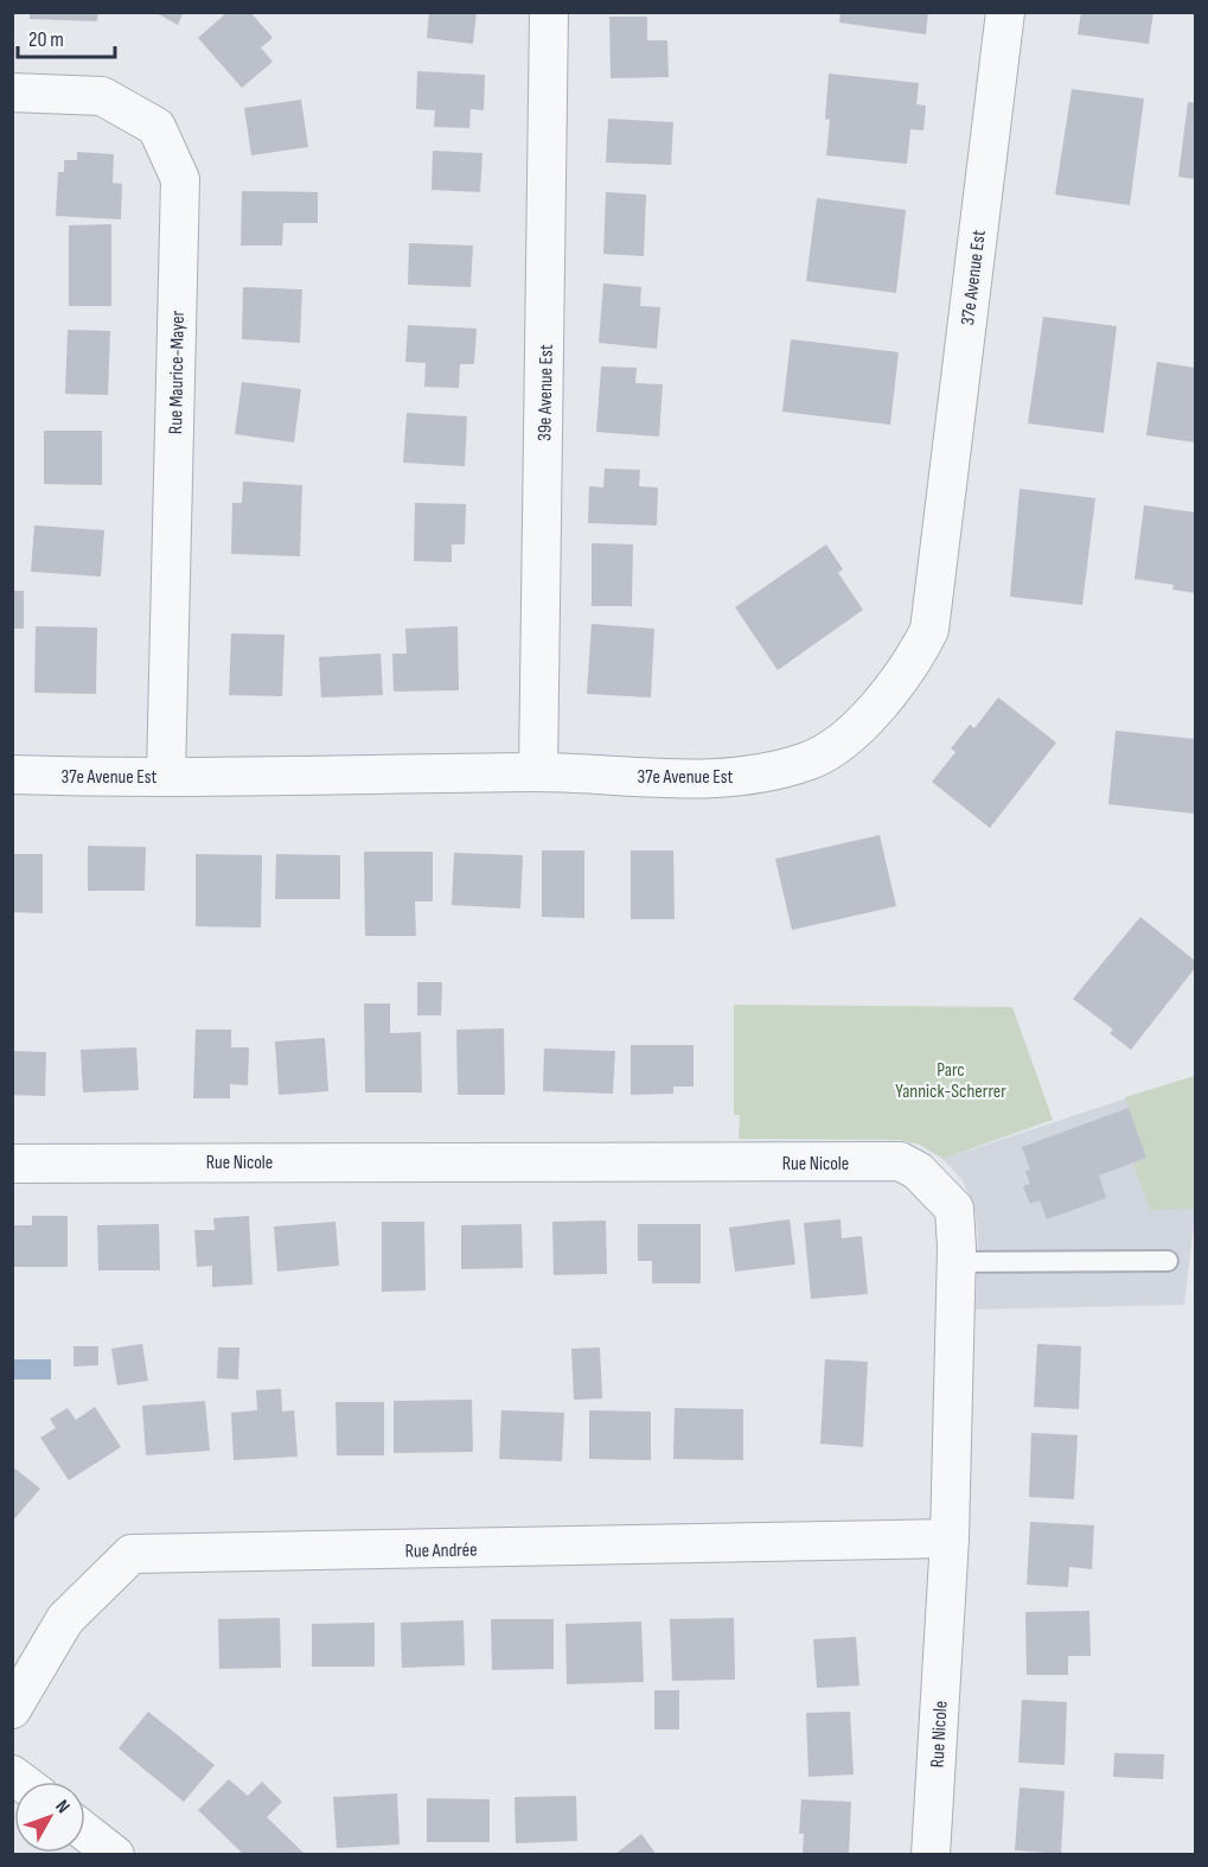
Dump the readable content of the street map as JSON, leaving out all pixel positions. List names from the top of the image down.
{
  "streets": {
    "street": [
      "37e Avenue Est",
      "Rue Maurice-Mayer",
      "39e Avenue Est",
      "Rue Nicole",
      "Rue Andrée"
    ]
  },
  "crossings": [
    ["37e Avenue Est", "Rue Maurice-Mayer"],
    ["37e Avenue Est", "39e Avenue Est"],
    ["Rue Nicole", "Rue Andrée"]
  ],
  "parks": ["Parc Yannick-Scherrer"],
  "scale_bar": "20 m",
  "north": "top right"
}
